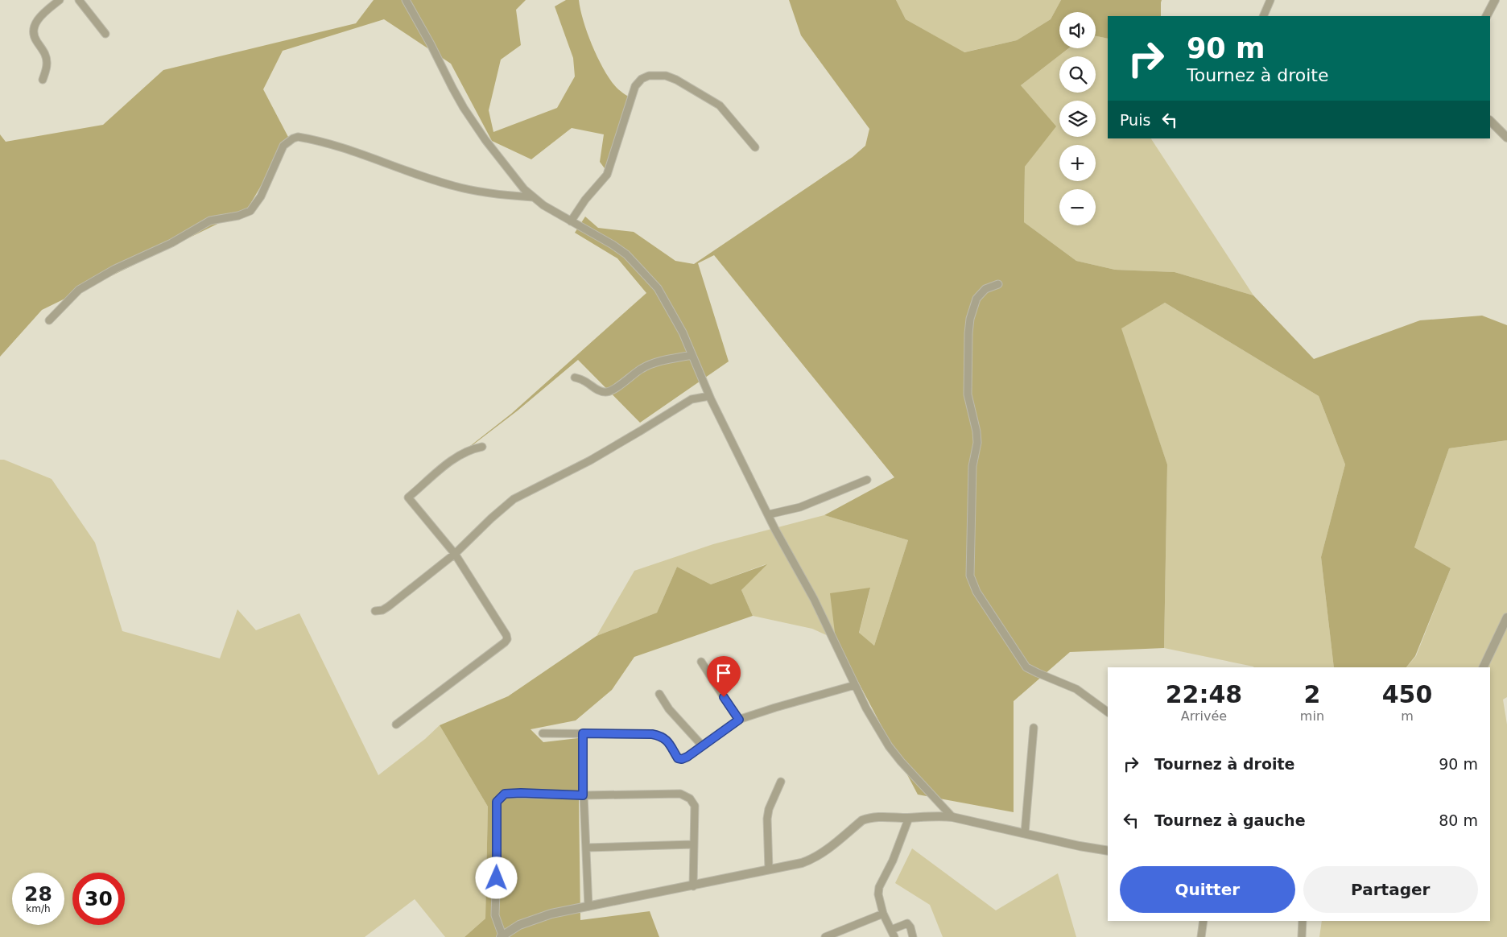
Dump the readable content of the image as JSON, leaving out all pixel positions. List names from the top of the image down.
{
  "page": {
    "map_buttons": ["+", "−"],
    "turn": ["90 m", "Tournez à droite"],
    "then": "Puis",
    "eta": [
      "22:48",
      "Arrivée",
      "2",
      "min",
      "450",
      "m"
    ],
    "list": [
      {
        "name": "Tournez à droite",
        "value": "90 m"
      },
      {
        "name": "Tournez à gauche",
        "value": "80 m"
      }
    ],
    "buttons": ["Quitter", "Partager"],
    "speed": "28 km/h",
    "limit": "30"
  }
}
